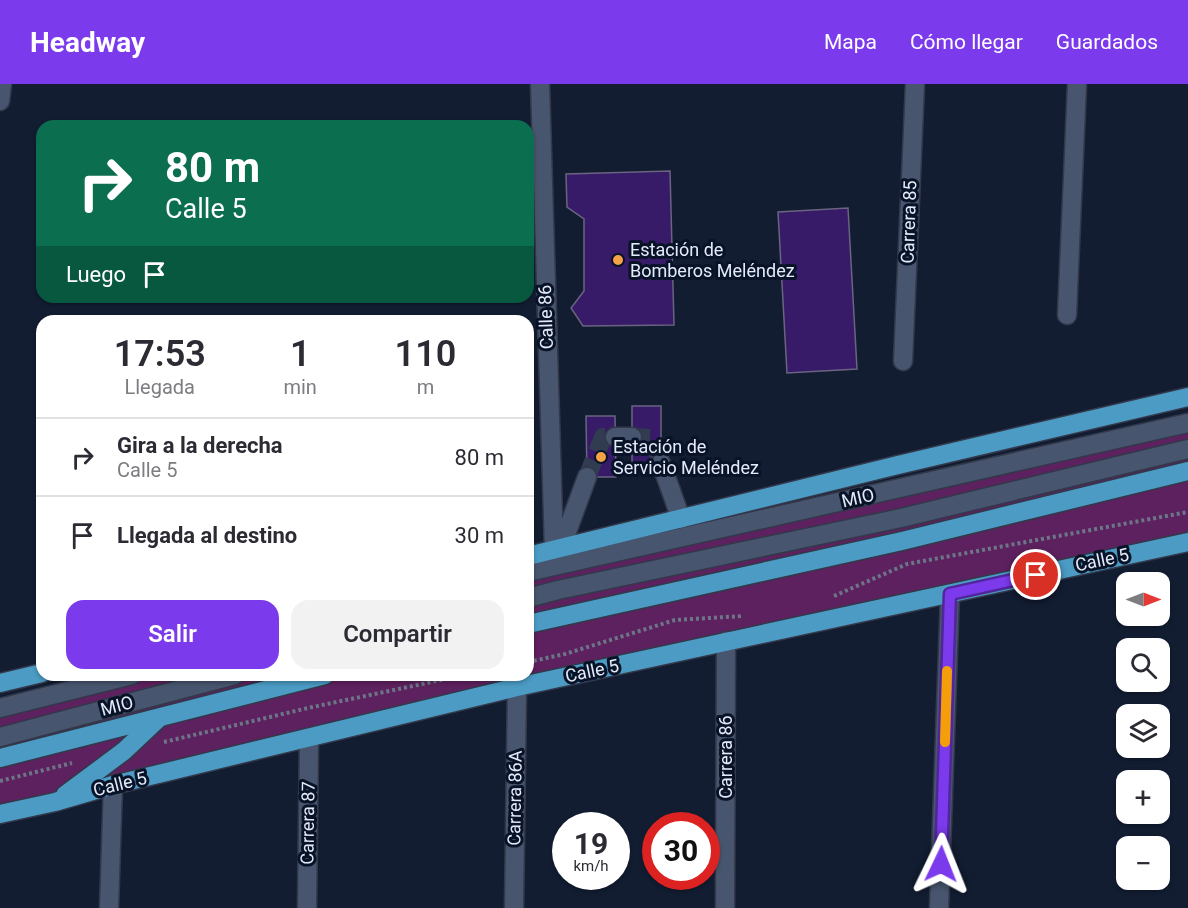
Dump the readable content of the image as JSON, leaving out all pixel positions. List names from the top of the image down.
{
  "streets": {
    "main road": ["Calle 5"],
    "street": [
      "Carrera 85",
      "Calle 86",
      "MIO",
      "Carrera 86",
      "Carrera 86A",
      "Carrera 87"
    ]
  },
  "crossings": [
    ["Calle 5", "Carrera 86"],
    ["Calle 5", "Carrera 86A"],
    ["Calle 5", "Carrera 87"]
  ],
  "places": ["Estación de Bomberos Meléndez", "Estación de Servicio Meléndez"],
  "north": "right",
  "page": {
    "header": "Headway",
    "nav": ["Mapa", "Cómo llegar", "Guardados"],
    "turn": ["80 m", "Calle 5"],
    "then": "Luego",
    "eta": [
      "17:53",
      "Llegada",
      "1",
      "min",
      "110",
      "m"
    ],
    "list": [
      {
        "name": "Gira a la derecha",
        "note": "Calle 5",
        "value": "80 m"
      },
      {
        "name": "Llegada al destino",
        "value": "30 m"
      }
    ],
    "map_buttons": ["+", "−"],
    "buttons": ["Salir", "Compartir"],
    "speed": "19 km/h",
    "limit": "30"
  }
}
